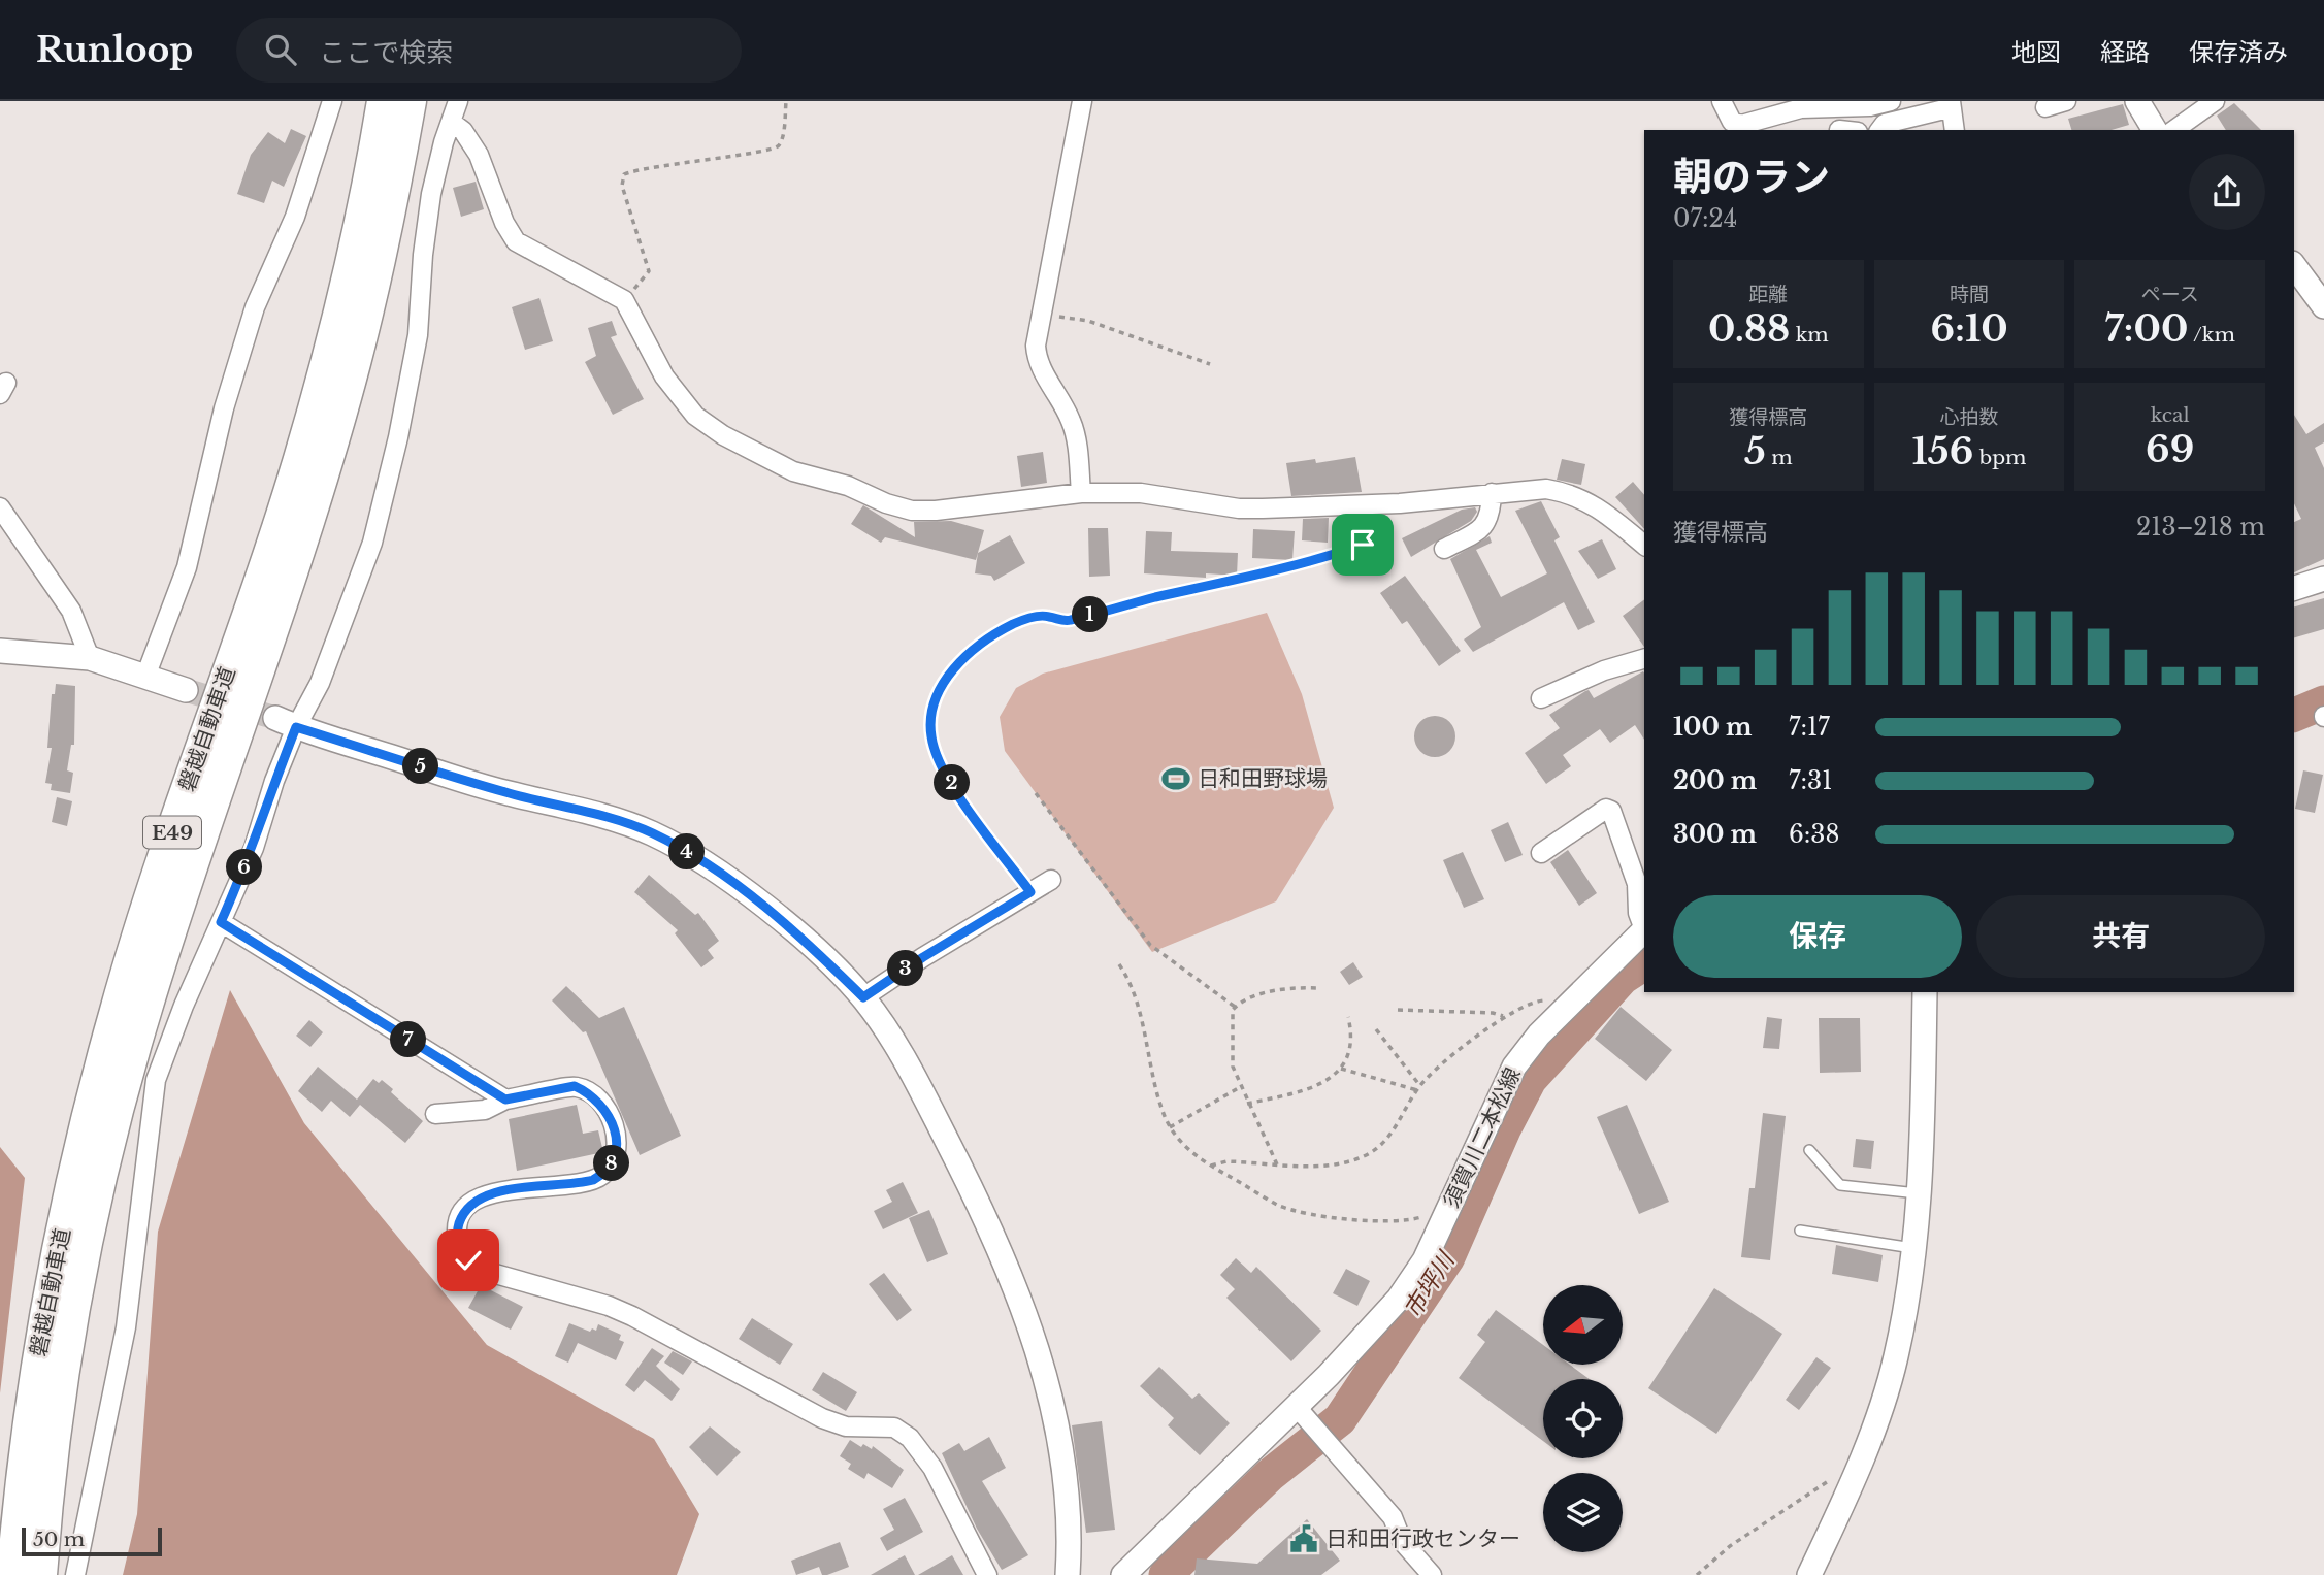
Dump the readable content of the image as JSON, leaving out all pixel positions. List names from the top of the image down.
{
  "streets": {
    "highway": ["磐越自動車道", "E49"],
    "street": ["須賀川二本松線"]
  },
  "water": ["市坪川"],
  "places": {
    "sports": ["日和田野球場"],
    "public building": ["日和田行政センター"]
  },
  "scale_bar": "50 m",
  "north": "left",
  "page": {
    "header": "Runloop",
    "search": "ここで検索",
    "nav": ["地図", "経路", "保存済み"],
    "heading": ["朝のラン", "07:24"],
    "stats": [
      ["距離", "0.88 km"],
      ["時間", "6:10"],
      ["ペース", "7:00 /km"],
      ["獲得標高", "5 m"],
      ["心拍数", "156 bpm"],
      ["kcal", "69"]
    ],
    "chart": ["獲得標高", "213–218 m"],
    "pins": [
      "1",
      "5",
      "2",
      "4",
      "6",
      "3",
      "7",
      "8"
    ],
    "list": [
      {
        "name": "100 m",
        "note": "7:17"
      },
      {
        "name": "200 m",
        "note": "7:31"
      },
      {
        "name": "300 m",
        "note": "6:38"
      }
    ],
    "buttons": ["保存", "共有"],
    "scale": "50 m"
  }
}
